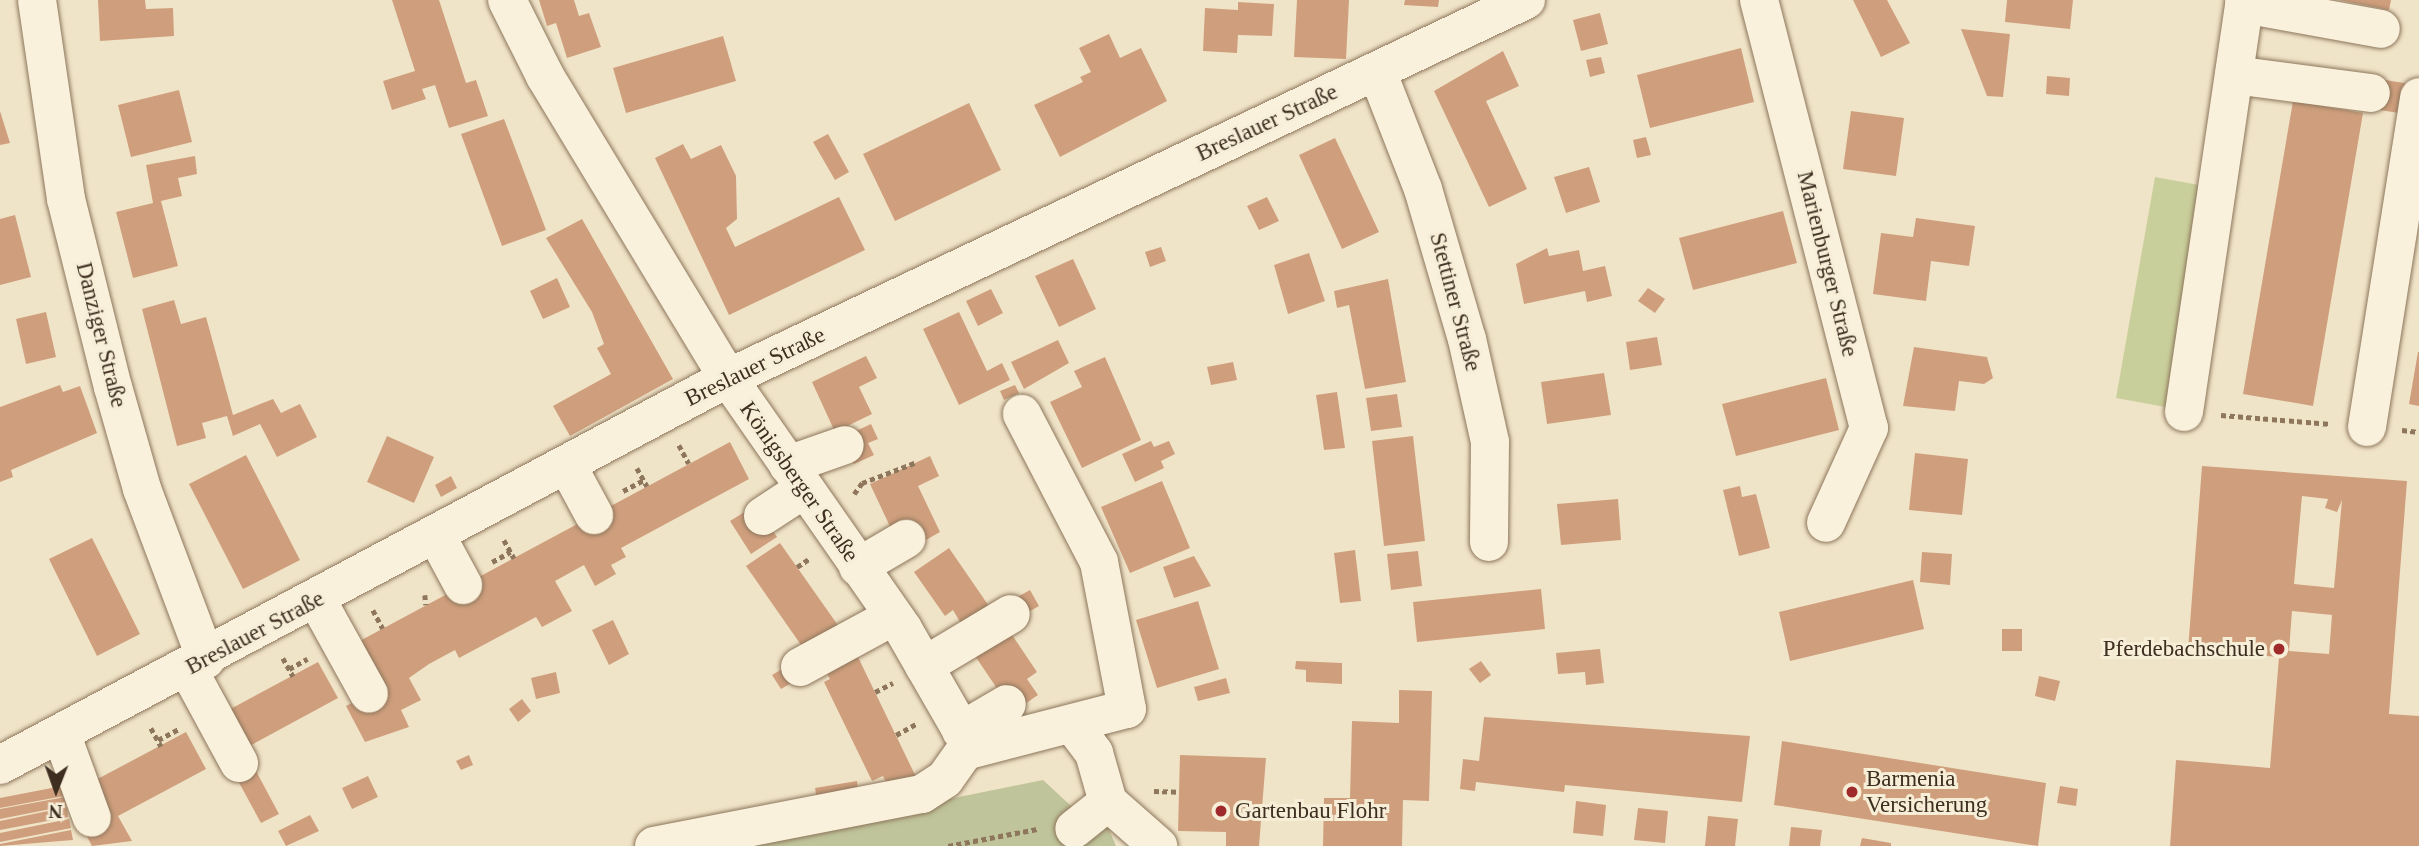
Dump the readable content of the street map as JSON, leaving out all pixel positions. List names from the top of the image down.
{
  "streets": {
    "street": [
      "Breslauer Straße",
      "Marienburger Straße",
      "Stettiner Straße",
      "Danziger Straße",
      "Königsberger Straße"
    ]
  },
  "crossings": [
    ["Breslauer Straße", "Stettiner Straße"],
    ["Breslauer Straße", "Danziger Straße"],
    ["Breslauer Straße", "Königsberger Straße"]
  ],
  "places": ["Pferdebachschule", "Barmenia Versicherung", "Gartenbau Flohr"],
  "north": "bottom"
}
